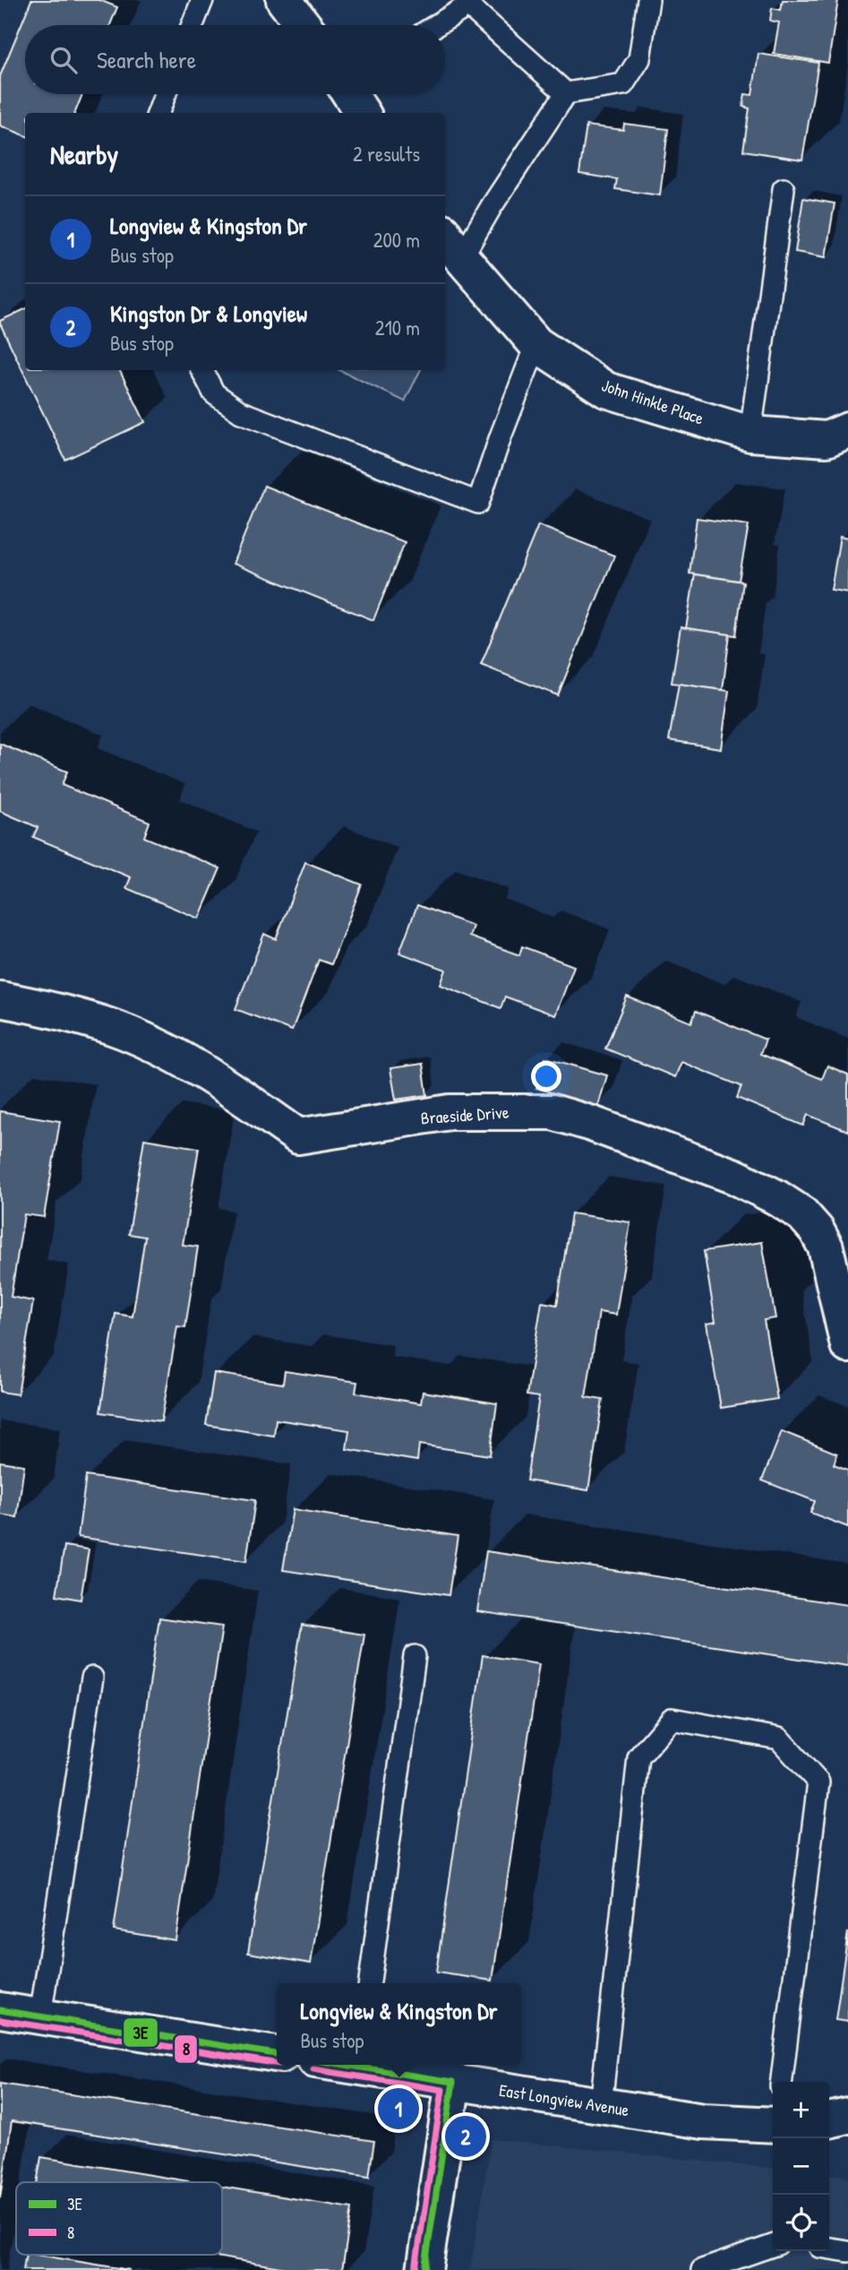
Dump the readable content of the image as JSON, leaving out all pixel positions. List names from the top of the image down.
{
  "streets": {
    "street": ["John Hinkle Place", "Braeside Drive", "East Longview Avenue"]
  },
  "lines": ["transit line 3E", "transit line 8"],
  "legend": ["3E", "8"],
  "page": {
    "search": "Search here",
    "heading": ["Nearby", "2 results"],
    "list": [
      {
        "mark": "1",
        "name": "Longview & Kingston Dr",
        "note": "Bus stop",
        "value": "200 m"
      },
      {
        "mark": "2",
        "name": "Kingston Dr & Longview",
        "note": "Bus stop",
        "value": "210 m"
      }
    ],
    "popup": ["Longview & Kingston Dr", "Bus stop"],
    "map_buttons": ["+", "−"],
    "pins": ["1", "2"]
  }
}
